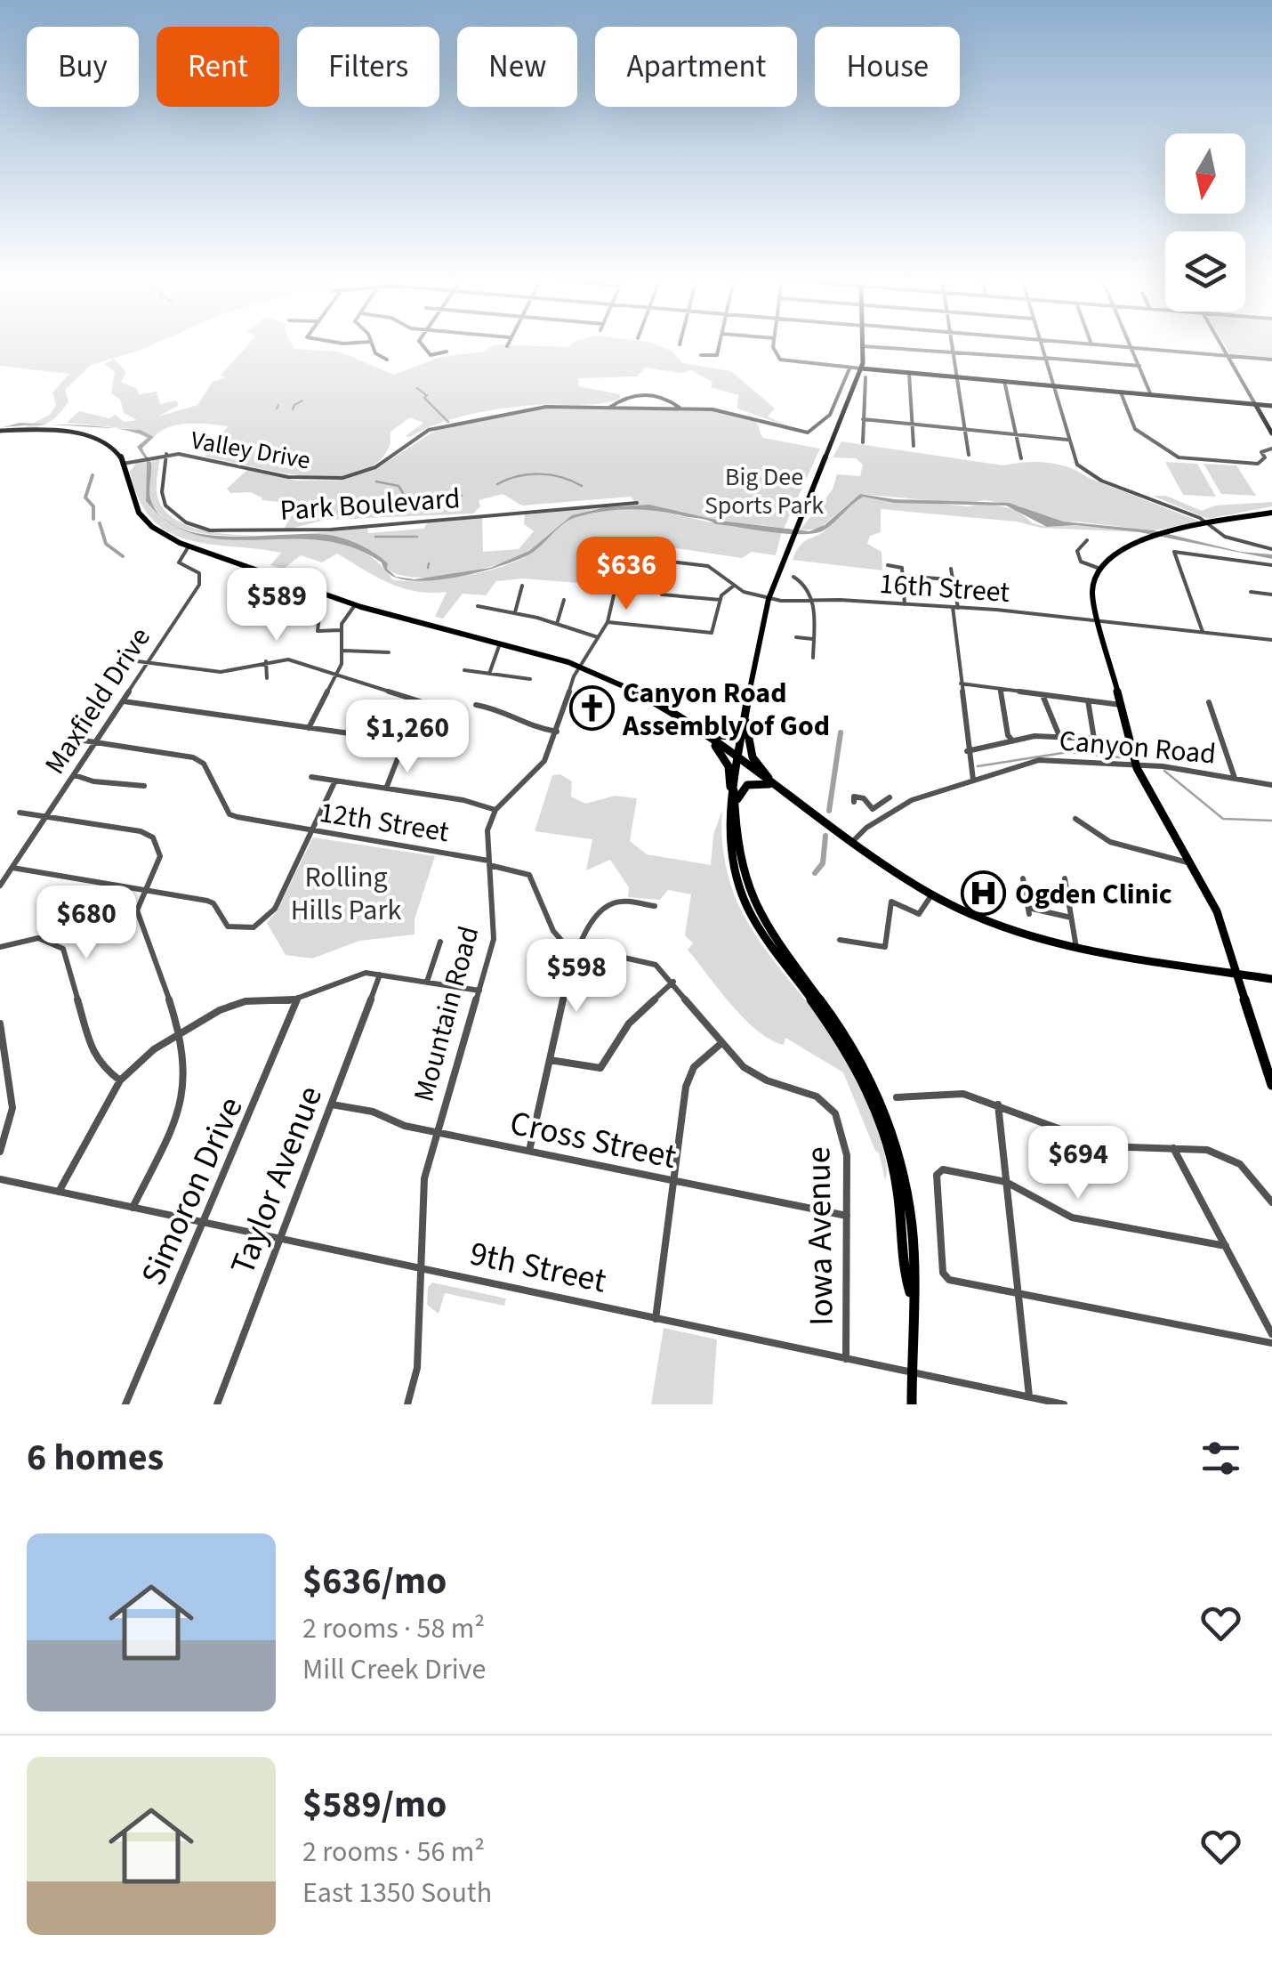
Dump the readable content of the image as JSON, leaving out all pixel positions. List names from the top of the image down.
{
  "streets": {
    "street": [
      "Valley Drive",
      "Park Boulevard",
      "16th Street",
      "Maxfield Drive",
      "Canyon Road",
      "12th Street",
      "Mountain Road",
      "Cross Street",
      "Taylor Avenue",
      "Simoron Drive",
      "Iowa Avenue",
      "9th Street"
    ]
  },
  "crossings": [
    ["Valley Drive", "Park Boulevard"],
    ["Maxfield Drive", "12th Street"],
    ["12th Street", "Mountain Road"],
    ["Mountain Road", "Cross Street"],
    ["Mountain Road", "9th Street"],
    ["Cross Street", "Taylor Avenue"],
    ["Cross Street", "Iowa Avenue"],
    ["Taylor Avenue", "9th Street"],
    ["Simoron Drive", "9th Street"],
    ["Iowa Avenue", "9th Street"]
  ],
  "parks": ["Big Dee Sports Park", "Rolling Hills Park"],
  "places": {
    "church": ["Canyon Road Assembly of God"],
    "hospital": ["Ogden Clinic"]
  },
  "north": "bottom",
  "page": {
    "chip": [
      "Buy",
      "Rent",
      "Filters",
      "New",
      "Apartment",
      "House"
    ],
    "price": [
      "$636",
      "$589",
      "$1,260",
      "$680",
      "$598",
      "$694"
    ],
    "heading": "6 homes",
    "list": [
      {
        "name": "$636/mo",
        "note": "2 rooms · 58 m² · Mill Creek Drive"
      },
      {
        "name": "$589/mo",
        "note": "2 rooms · 56 m² · East 1350 South"
      }
    ]
  }
}
